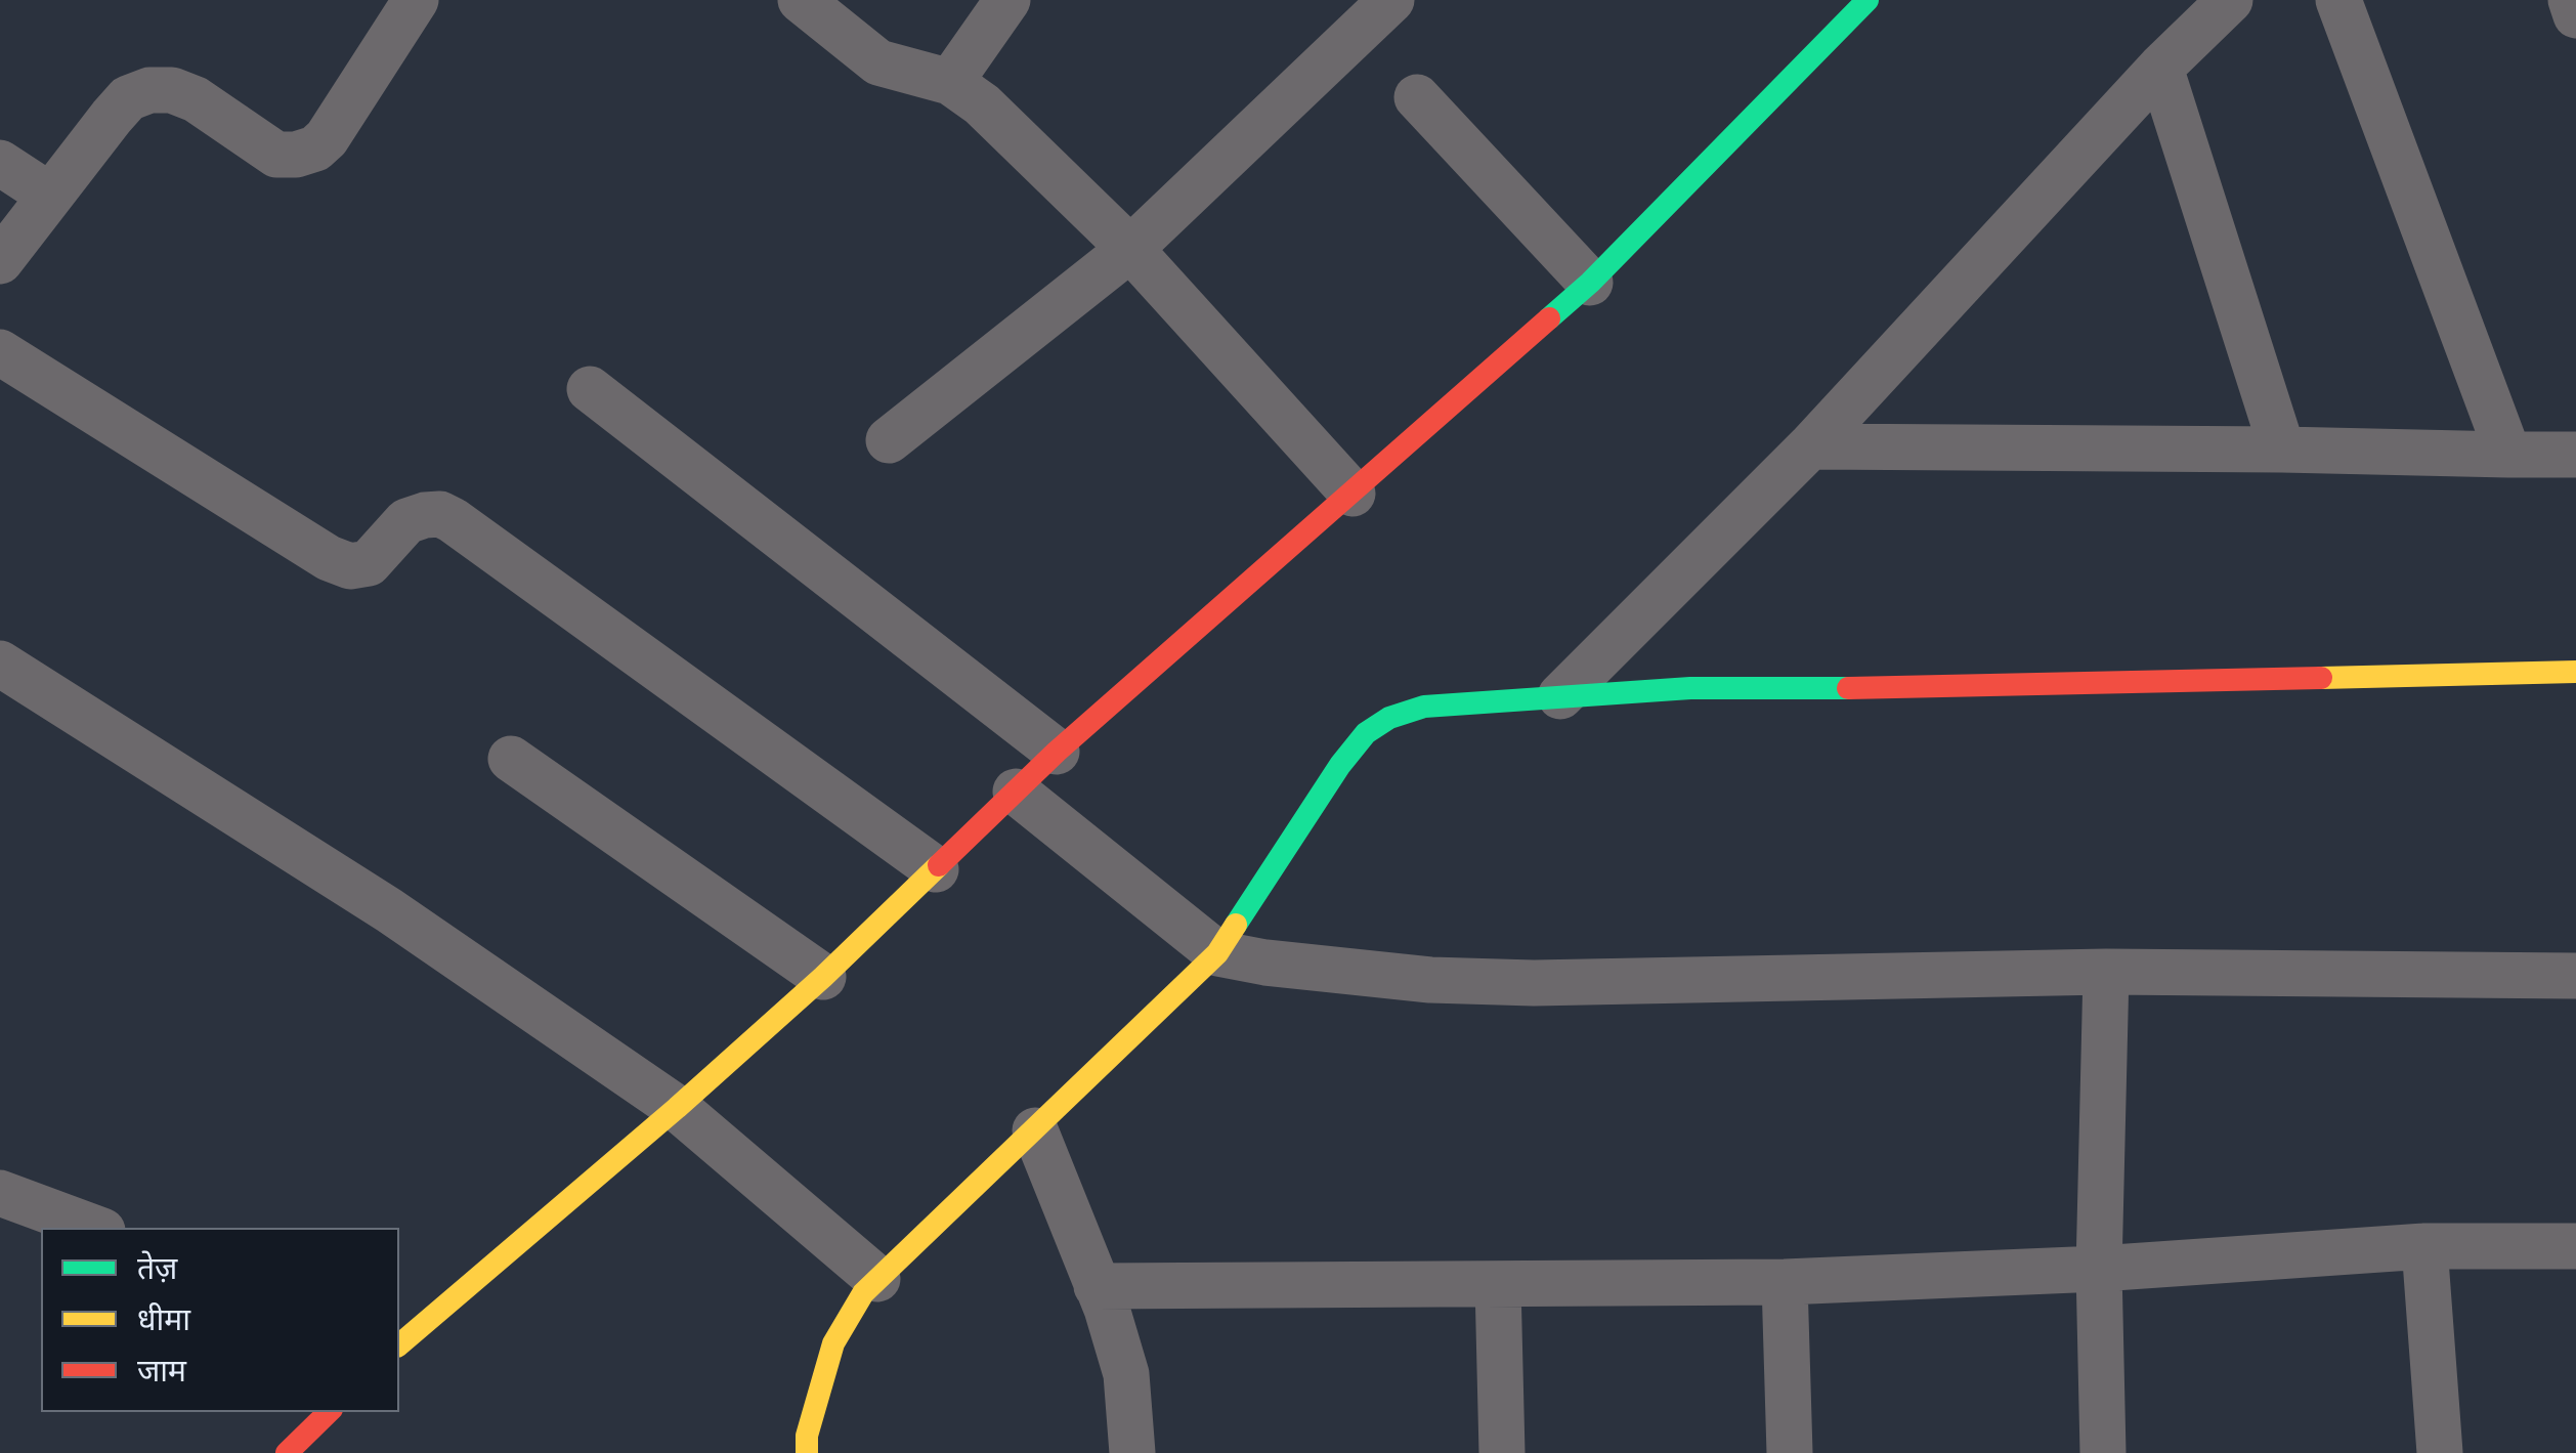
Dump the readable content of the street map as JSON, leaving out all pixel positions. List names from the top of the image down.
{
  "legend": ["तेज़", "धीमा", "जाम"]
}
